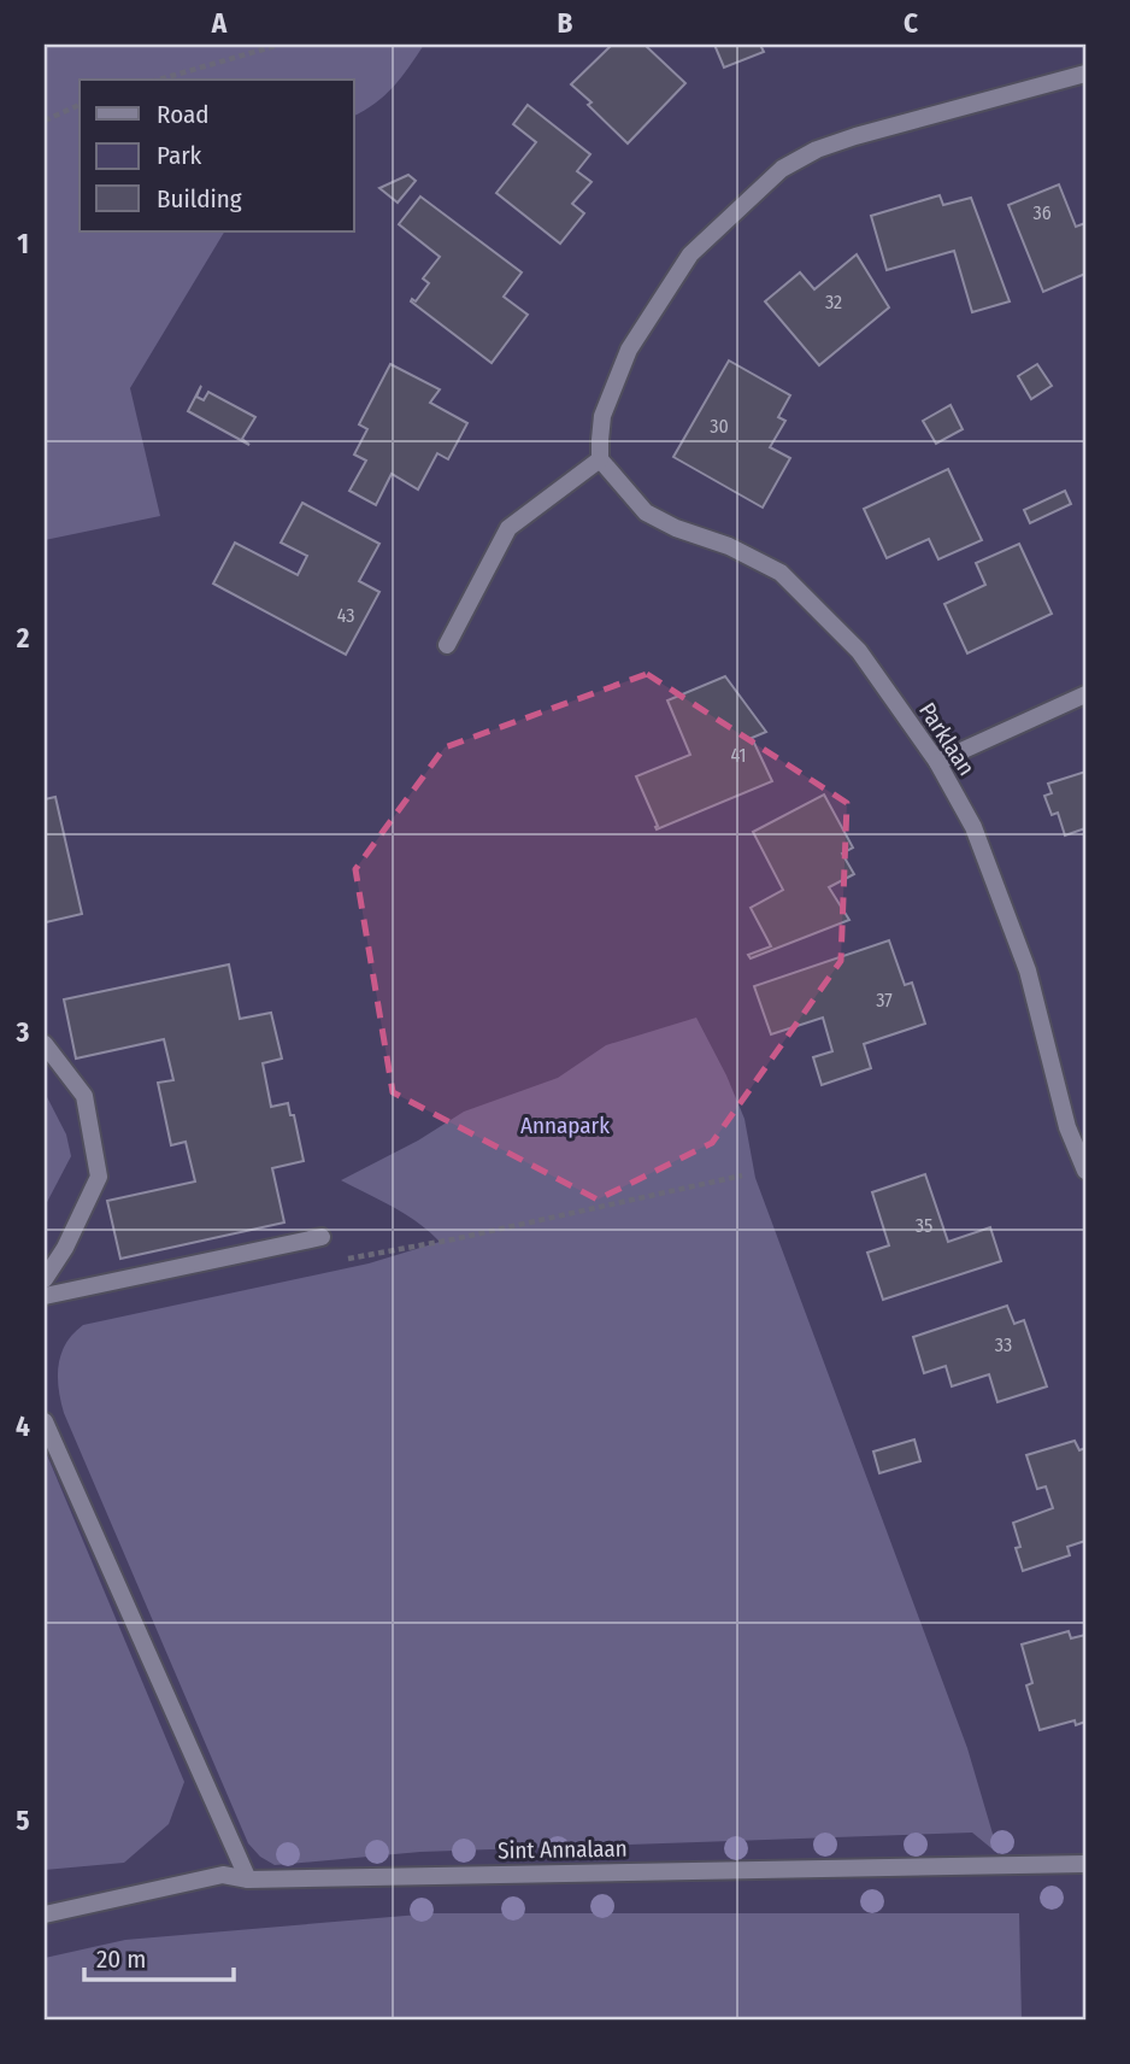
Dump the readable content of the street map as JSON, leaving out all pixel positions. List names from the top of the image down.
{
  "streets": {
    "street": ["Parklaan", "Sint Annalaan"]
  },
  "parks": ["Annapark"],
  "house_numbers": [
    "36",
    "32",
    "30",
    "43",
    "41",
    "37",
    "35",
    "33"
  ],
  "legend": ["Road", "Park", "Building"],
  "scale_bar": "20 m",
  "grid": {
    "columns": ["A", "B", "C"],
    "rows": [
      "1",
      "2",
      "3",
      "4",
      "5"
    ]
  }
}
